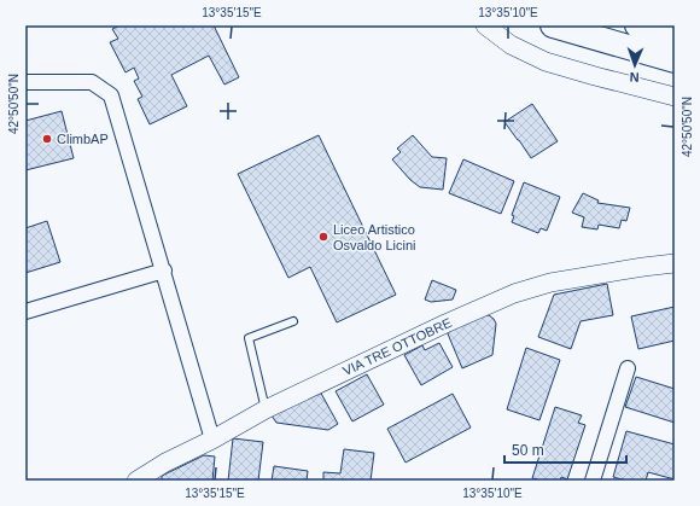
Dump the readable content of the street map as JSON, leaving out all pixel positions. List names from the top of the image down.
{
  "streets": {
    "street": ["VIA TRE OTTOBRE"]
  },
  "places": ["ClimbAP", "Liceo Artistico Osvaldo Licini"],
  "scale_bar": "50 m",
  "north": "bottom",
  "coordinates": ["13°35'15\"E", "13°35'10\"E", "42°50'50\"N"]
}
